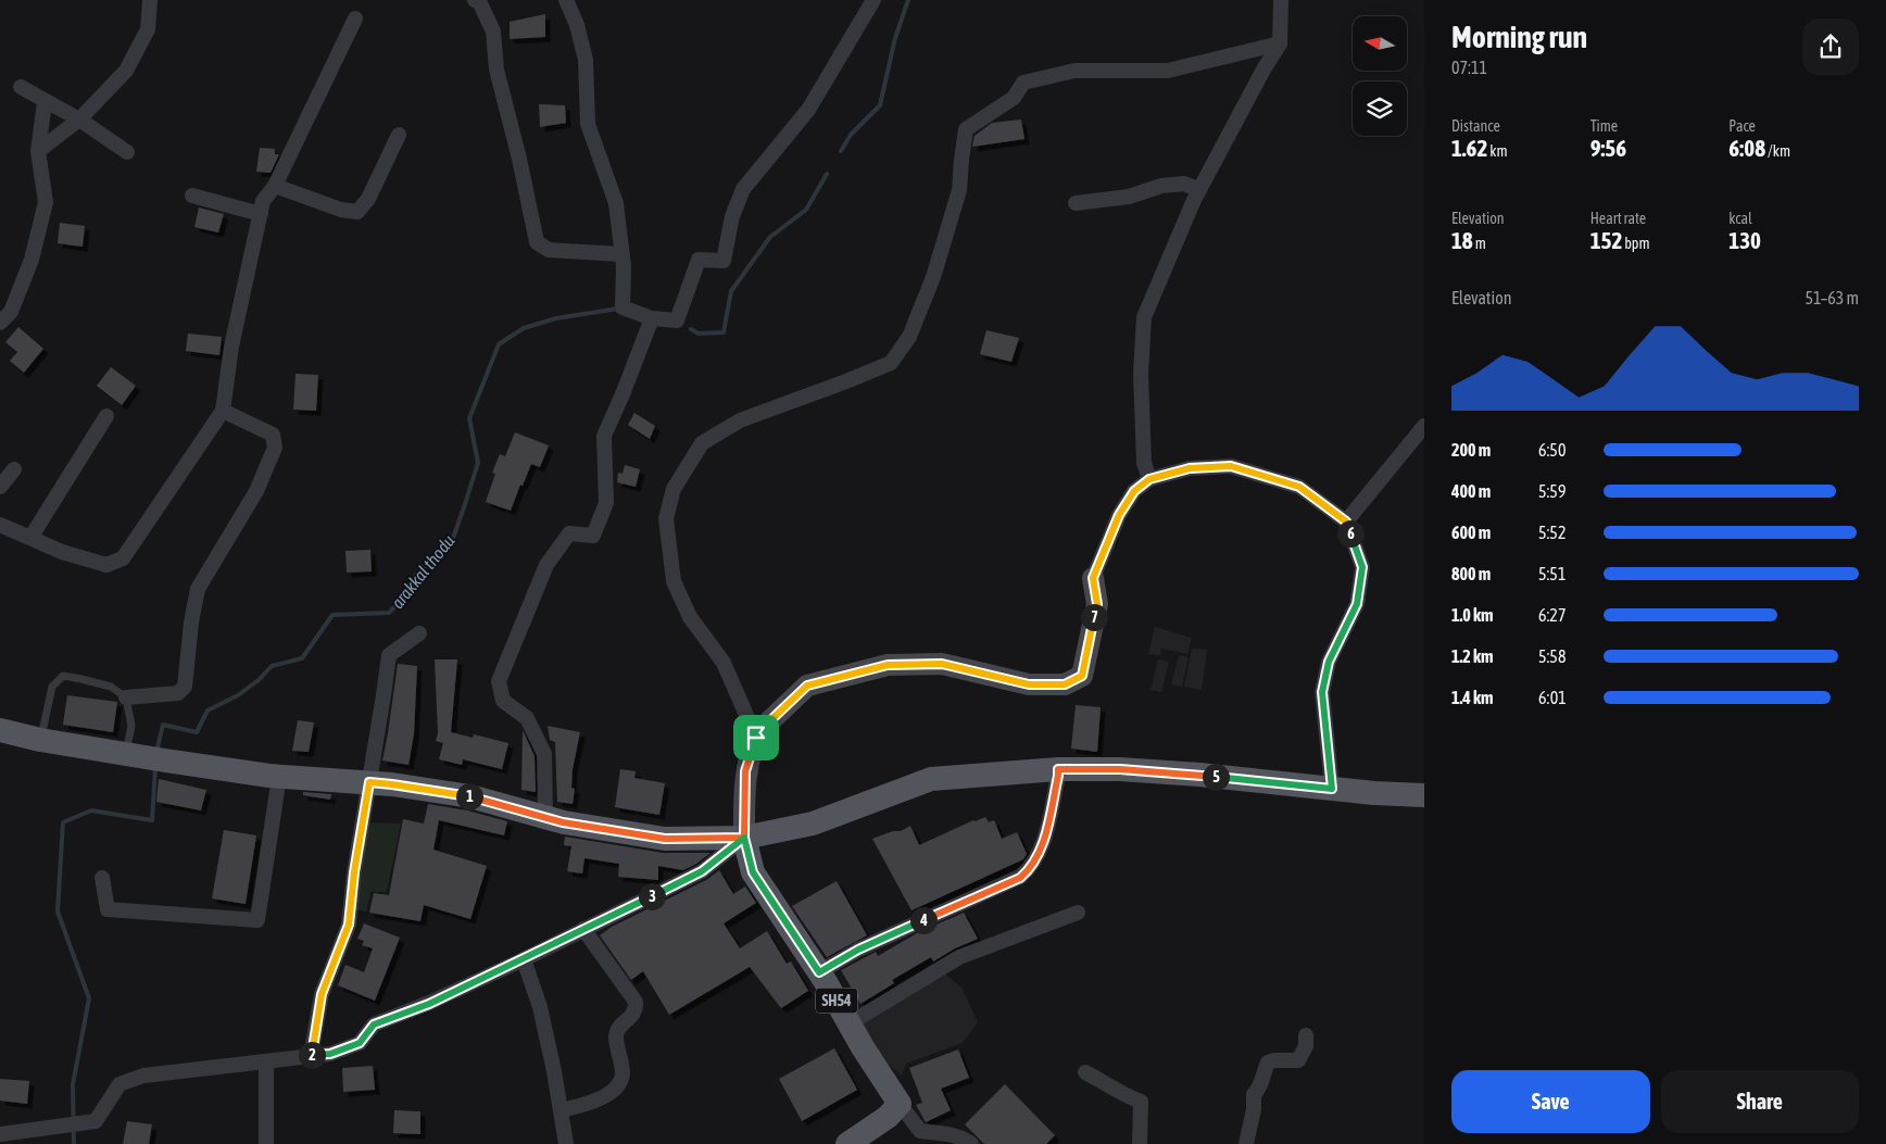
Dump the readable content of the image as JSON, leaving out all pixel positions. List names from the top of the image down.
{
  "streets": {
    "main road": ["SH54"]
  },
  "water": ["arakkal thodu"],
  "north": "left",
  "page": {
    "heading": ["Morning run", "07:11"],
    "stats": [
      ["Distance", "1.62 km"],
      ["Time", "9:56"],
      ["Pace", "6:08 /km"],
      ["Elevation", "18 m"],
      ["Heart rate", "152 bpm"],
      ["kcal", "130"]
    ],
    "chart": ["Elevation", "51–63 m"],
    "list": [
      {
        "name": "200 m",
        "note": "6:50"
      },
      {
        "name": "400 m",
        "note": "5:59"
      },
      {
        "name": "600 m",
        "note": "5:52"
      },
      {
        "name": "800 m",
        "note": "5:51"
      },
      {
        "name": "1.0 km",
        "note": "6:27"
      },
      {
        "name": "1.2 km",
        "note": "5:58"
      },
      {
        "name": "1.4 km",
        "note": "6:01"
      }
    ],
    "pins": [
      "6",
      "7",
      "5",
      "1",
      "3",
      "4",
      "2"
    ],
    "buttons": ["Save", "Share"]
  }
}
